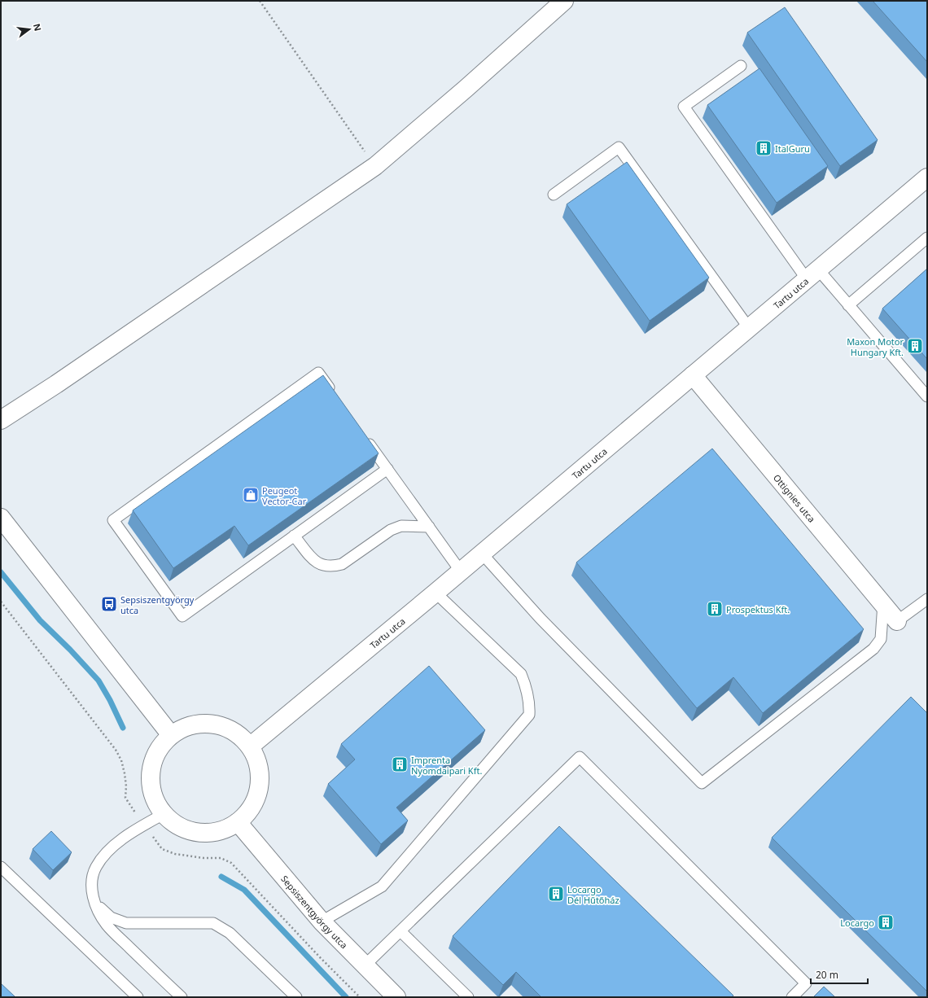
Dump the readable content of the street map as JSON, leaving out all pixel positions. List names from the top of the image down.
{
  "streets": {
    "street": ["Tartu utca", "Ottignies utca", "Sepsiszentgyörgy utca"]
  },
  "crossings": [
    ["Tartu utca", "Ottignies utca"],
    ["Tartu utca", "Sepsiszentgyörgy utca"]
  ],
  "places": {
    "building": [
      "ItalGuru",
      "Maxon Motor Hungary Kft.",
      "Prospektus Kft.",
      "Imprenta Nyomdaipari Kft.",
      "Locargo Dél Hűtőház",
      "Locargo"
    ],
    "shop": ["Peugeot Vector-Car"],
    "bus stop": ["Sepsiszentgyörgy utca"]
  },
  "scale_bar": "20 m",
  "north": "right"
}
